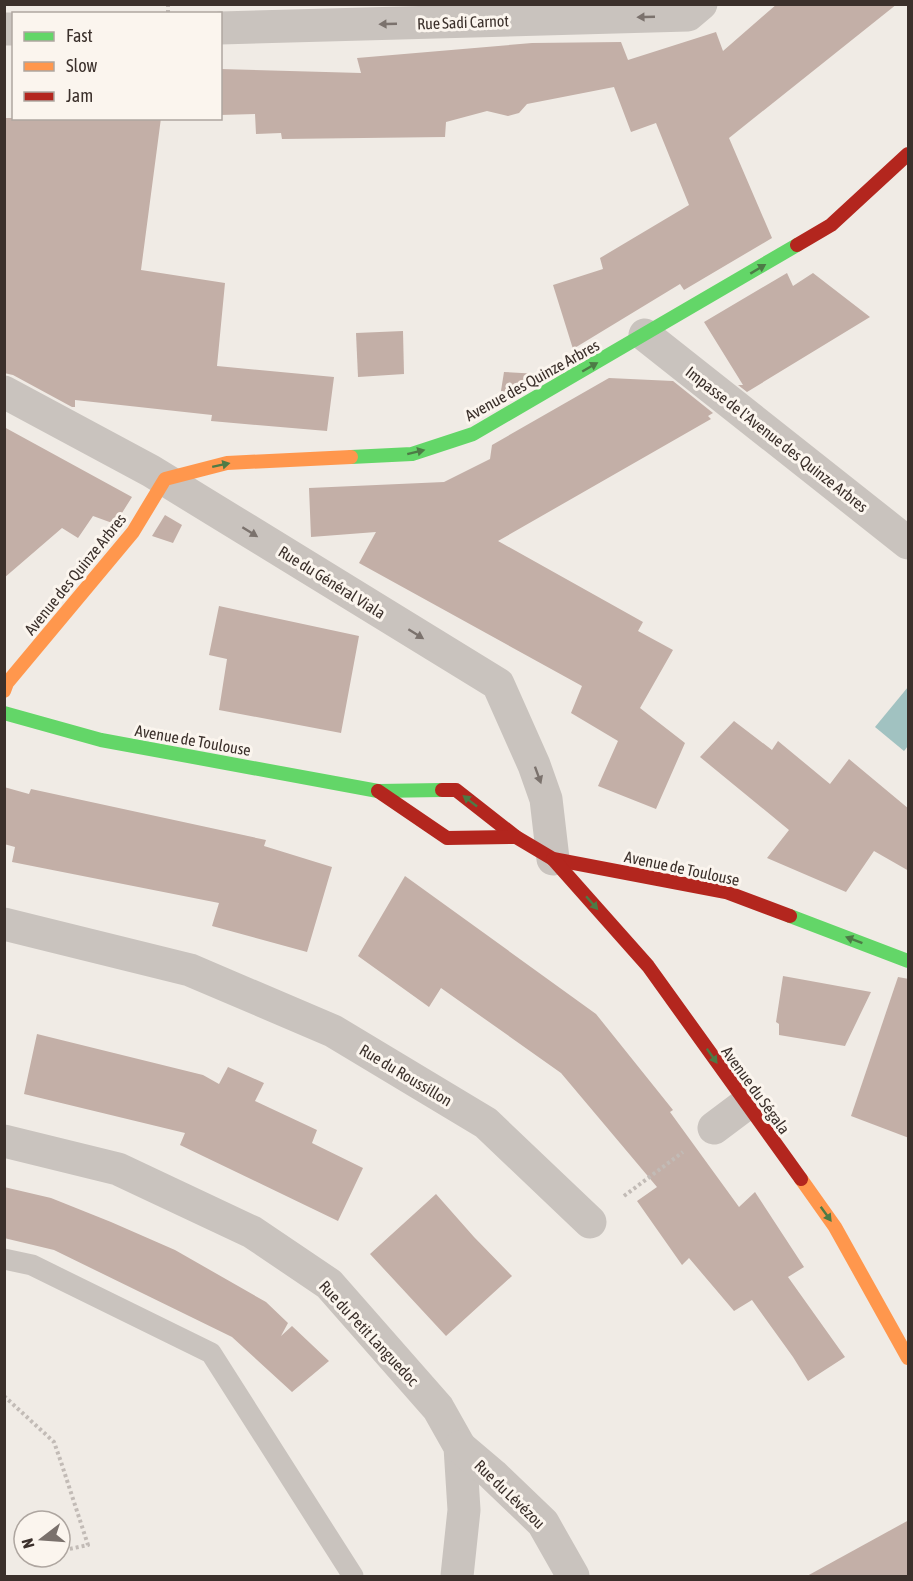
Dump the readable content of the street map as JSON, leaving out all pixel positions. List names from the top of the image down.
{
  "streets": {
    "main road": ["Avenue des Quinze Arbres", "Avenue de Toulouse", "Avenue du Ségala"],
    "street": [
      "Rue Sadi Carnot",
      "Impasse de l'Avenue des Quinze Arbres",
      "Rue du Général Viala",
      "Rue du Roussillon",
      "Rue du Petit Languedoc",
      "Rue du Lévézou"
    ]
  },
  "crossings": [
    ["Avenue des Quinze Arbres", "Impasse de l'Avenue des Quinze Arbres"],
    ["Avenue des Quinze Arbres", "Rue du Général Viala"],
    ["Rue du Général Viala", "Avenue de Toulouse"],
    ["Rue du Général Viala", "Avenue du Ségala"],
    ["Avenue de Toulouse", "Avenue du Ségala"],
    ["Rue du Petit Languedoc", "Rue du Lévézou"]
  ],
  "one_way": [
    "Rue Sadi Carnot",
    "Avenue des Quinze Arbres",
    "Rue du Général Viala",
    "Avenue de Toulouse",
    "Avenue du Ségala"
  ],
  "legend": ["Fast", "Slow", "Jam"],
  "north": "left"
}
